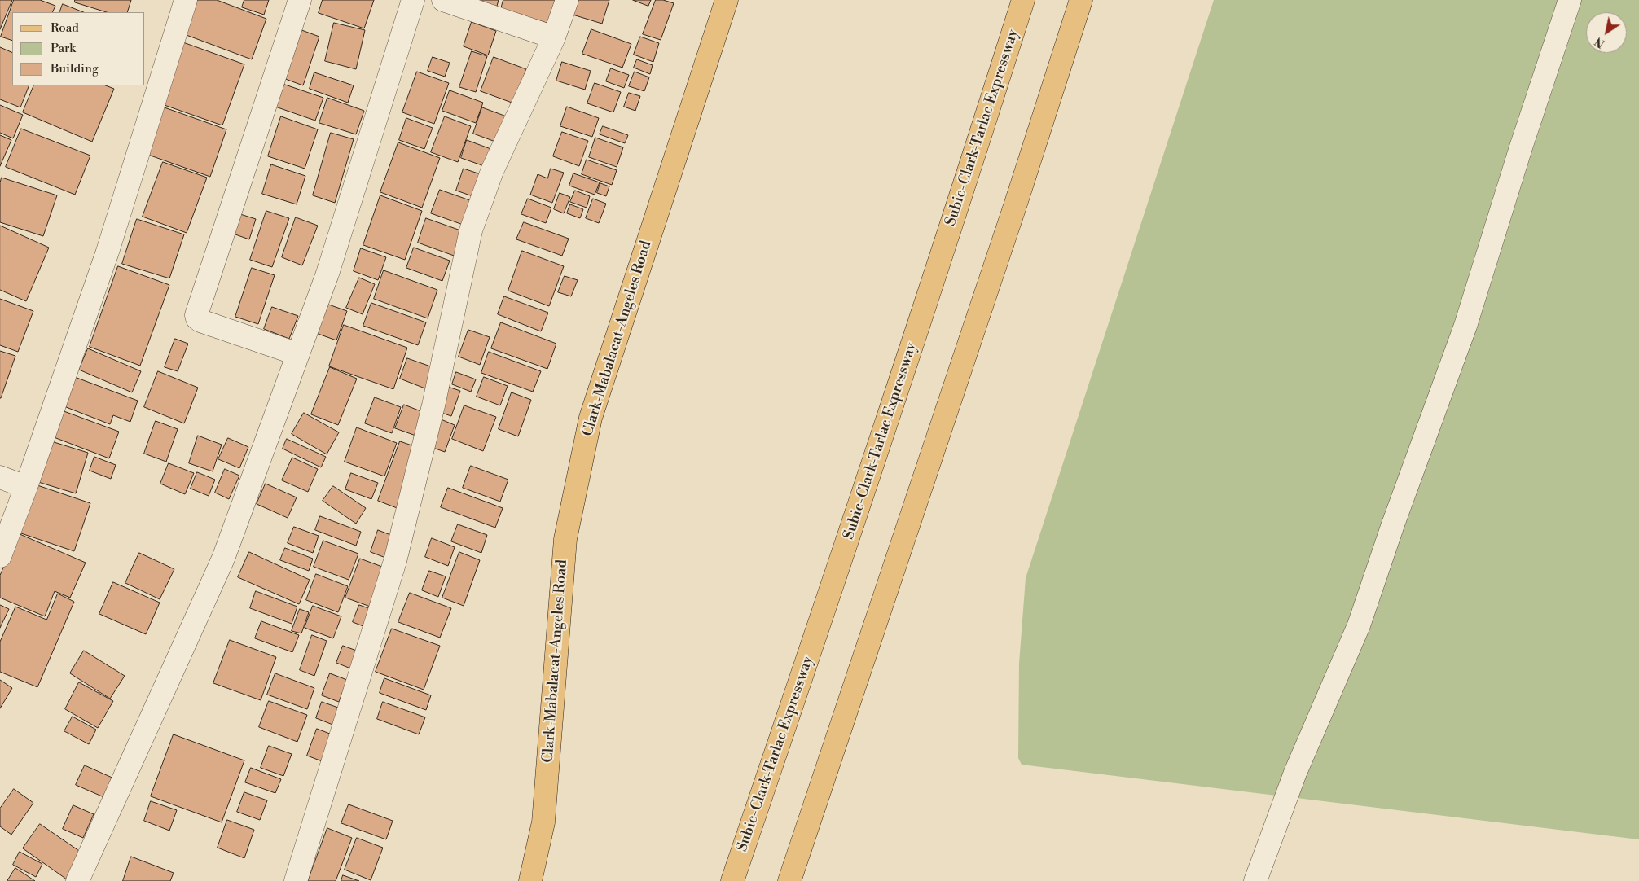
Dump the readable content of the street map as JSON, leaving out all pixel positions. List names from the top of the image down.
{
  "streets": {
    "main road": ["Subic-Clark-Tarlac Expressway", "Clark-Mabalacat-Angeles Road"]
  },
  "legend": ["Road", "Park", "Building"],
  "north": "bottom left"
}
